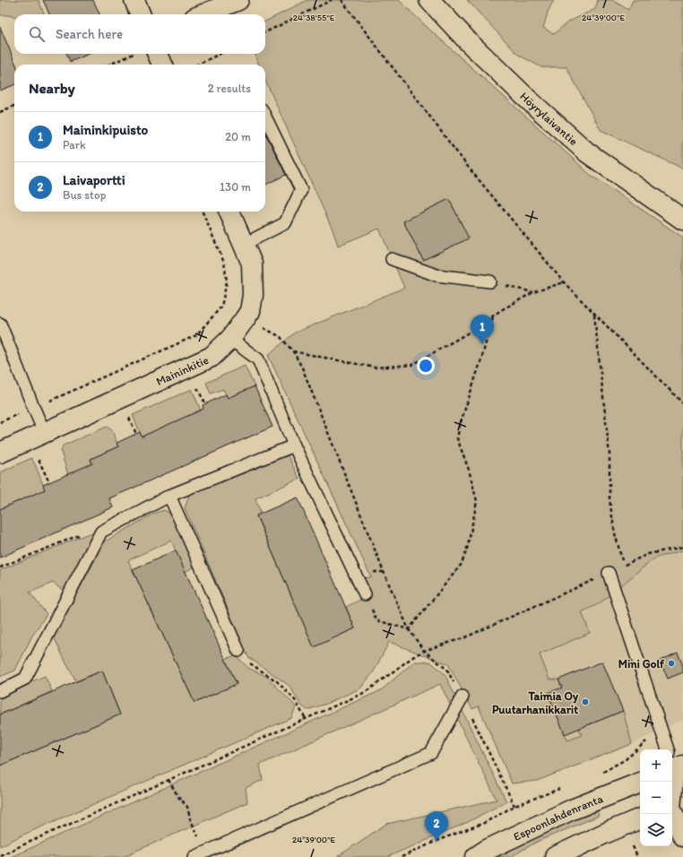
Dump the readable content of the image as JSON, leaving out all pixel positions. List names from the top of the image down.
{
  "streets": {
    "main road": ["Höyrylaivantie", "Maininkitie", "Espoonlahdenranta"]
  },
  "places": ["Mini Golf", "Taimia Oy Puutarhanikkarit"],
  "page": {
    "search": "Search here",
    "heading": ["Nearby", "2 results"],
    "list": [
      {
        "mark": "1",
        "name": "Maininkipuisto",
        "note": "Park",
        "value": "20 m"
      },
      {
        "mark": "2",
        "name": "Laivaportti",
        "note": "Bus stop",
        "value": "130 m"
      }
    ],
    "pins": ["1", "2"],
    "map_buttons": ["+", "−"]
  },
  "coordinates": ["24°38'55\"E", "24°39'00\"E"]
}
